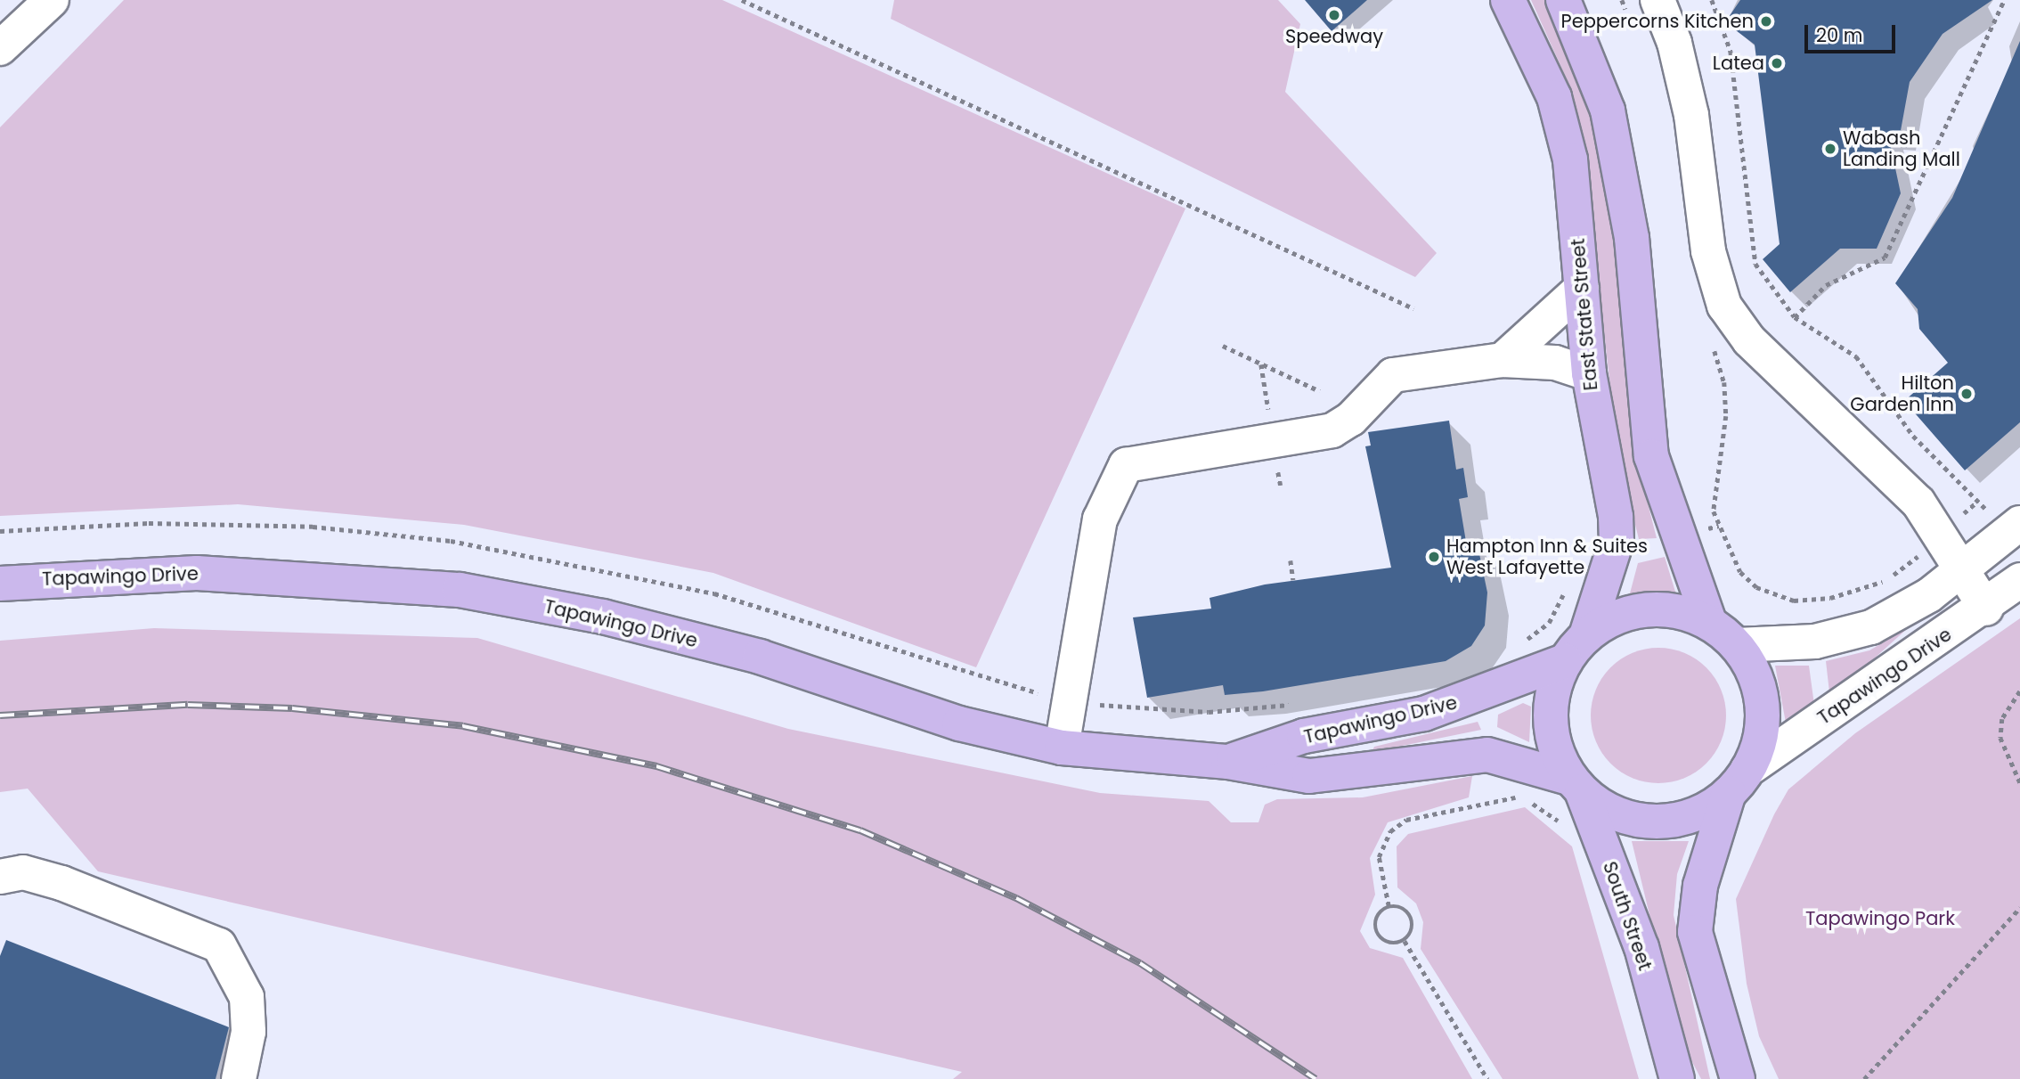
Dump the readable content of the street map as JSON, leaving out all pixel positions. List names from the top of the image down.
{
  "streets": {
    "main road": ["East State Street", "Tapawingo Drive", "South Street"]
  },
  "crossings": [
    ["East State Street", "Tapawingo Drive"],
    ["East State Street", "South Street"],
    ["Tapawingo Drive", "South Street"]
  ],
  "parks": ["Tapawingo Park"],
  "places": [
    "Speedway",
    "Peppercorns Kitchen",
    "Latea",
    "Wabash Landing Mall",
    "Hilton Garden Inn",
    "Hampton Inn & Suites West Lafayette"
  ],
  "scale_bar": "20 m"
}
